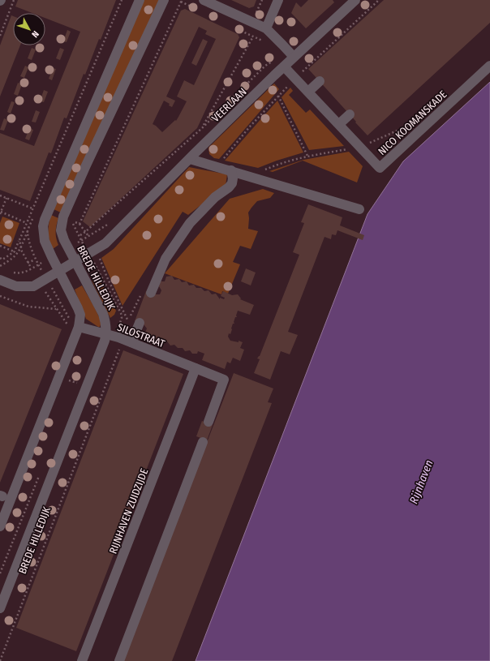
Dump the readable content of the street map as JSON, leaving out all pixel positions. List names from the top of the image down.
{
  "streets": {
    "street": [
      "VEERLAAN",
      "NICO KOOMANSKADE",
      "BREDE HILLEDIJK",
      "SILOSTRAAT",
      "RIJNHAVEN ZUIDZIJDE"
    ]
  },
  "crossings": [
    ["VEERLAAN", "NICO KOOMANSKADE"],
    ["VEERLAAN", "BREDE HILLEDIJK"],
    ["BREDE HILLEDIJK", "SILOSTRAAT"],
    ["SILOSTRAAT", "RIJNHAVEN ZUIDZIJDE"]
  ],
  "water": ["Rijnhaven"],
  "north": "bottom right"
}
